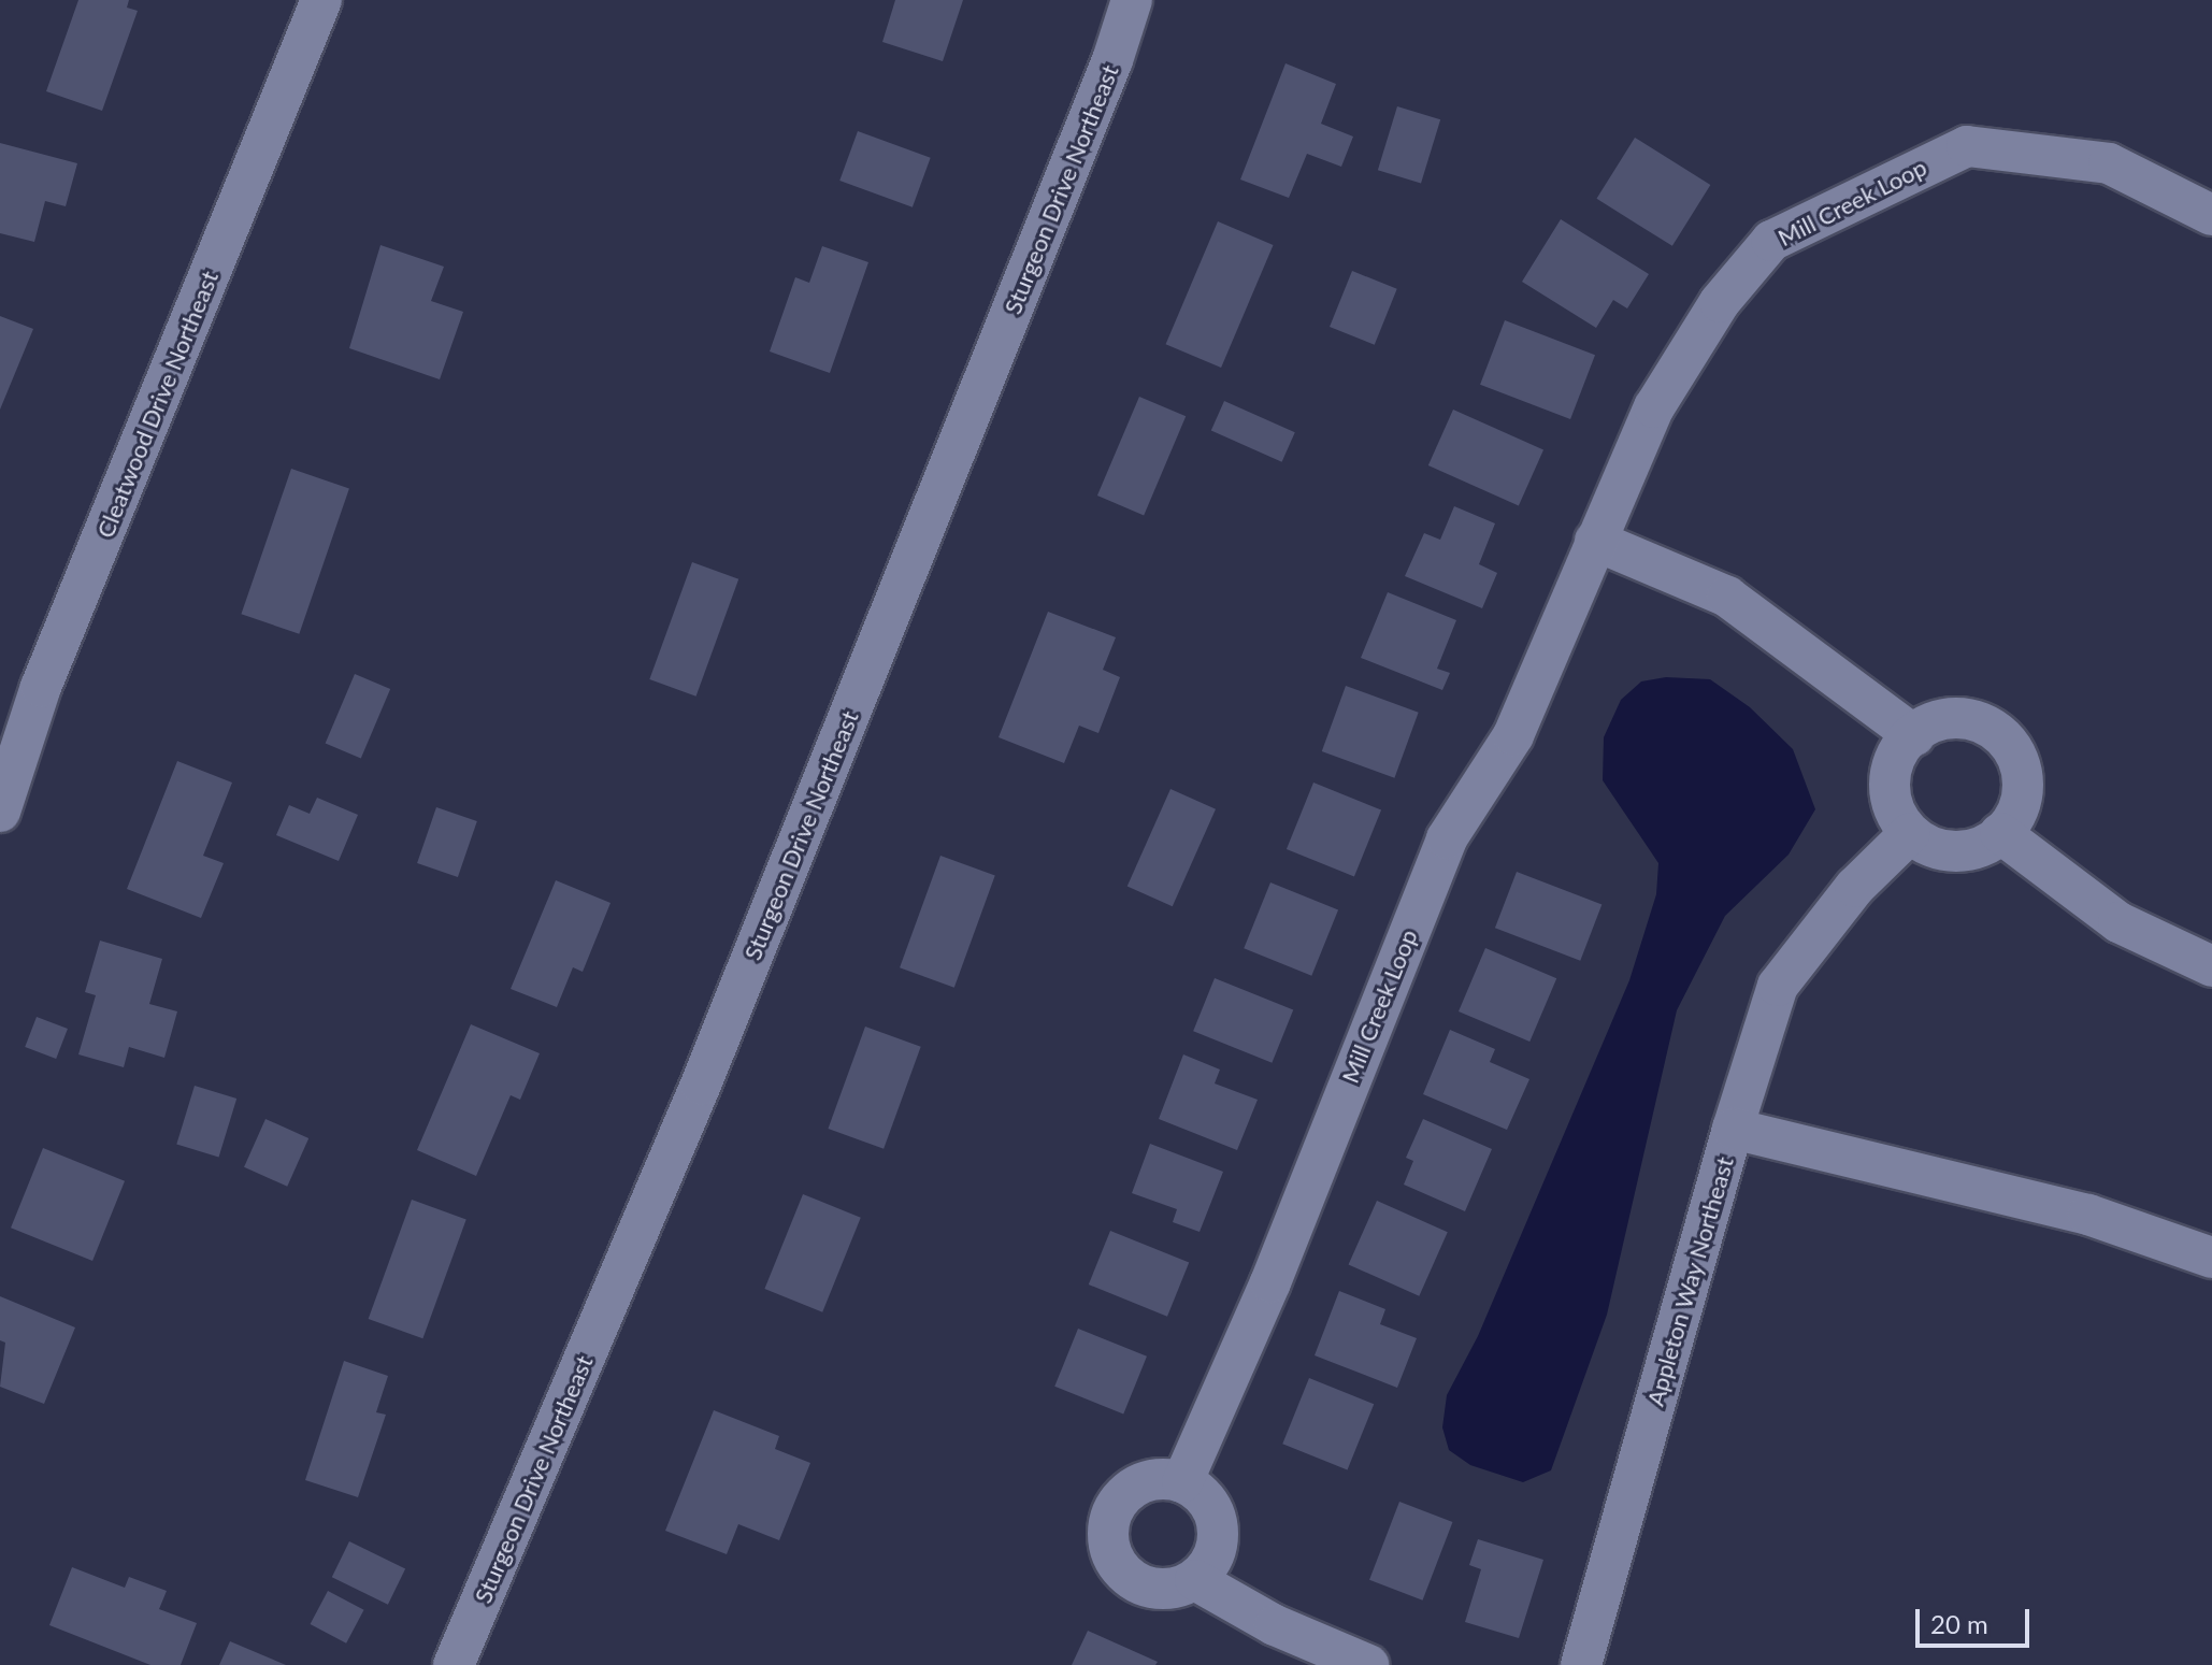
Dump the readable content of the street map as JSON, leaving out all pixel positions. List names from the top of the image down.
{
  "streets": {
    "street": [
      "Sturgeon Drive Northeast",
      "Mill Creek Loop",
      "Cleatwood Drive Northeast",
      "Appleton Way Northeast"
    ]
  },
  "scale_bar": "20 m"
}
